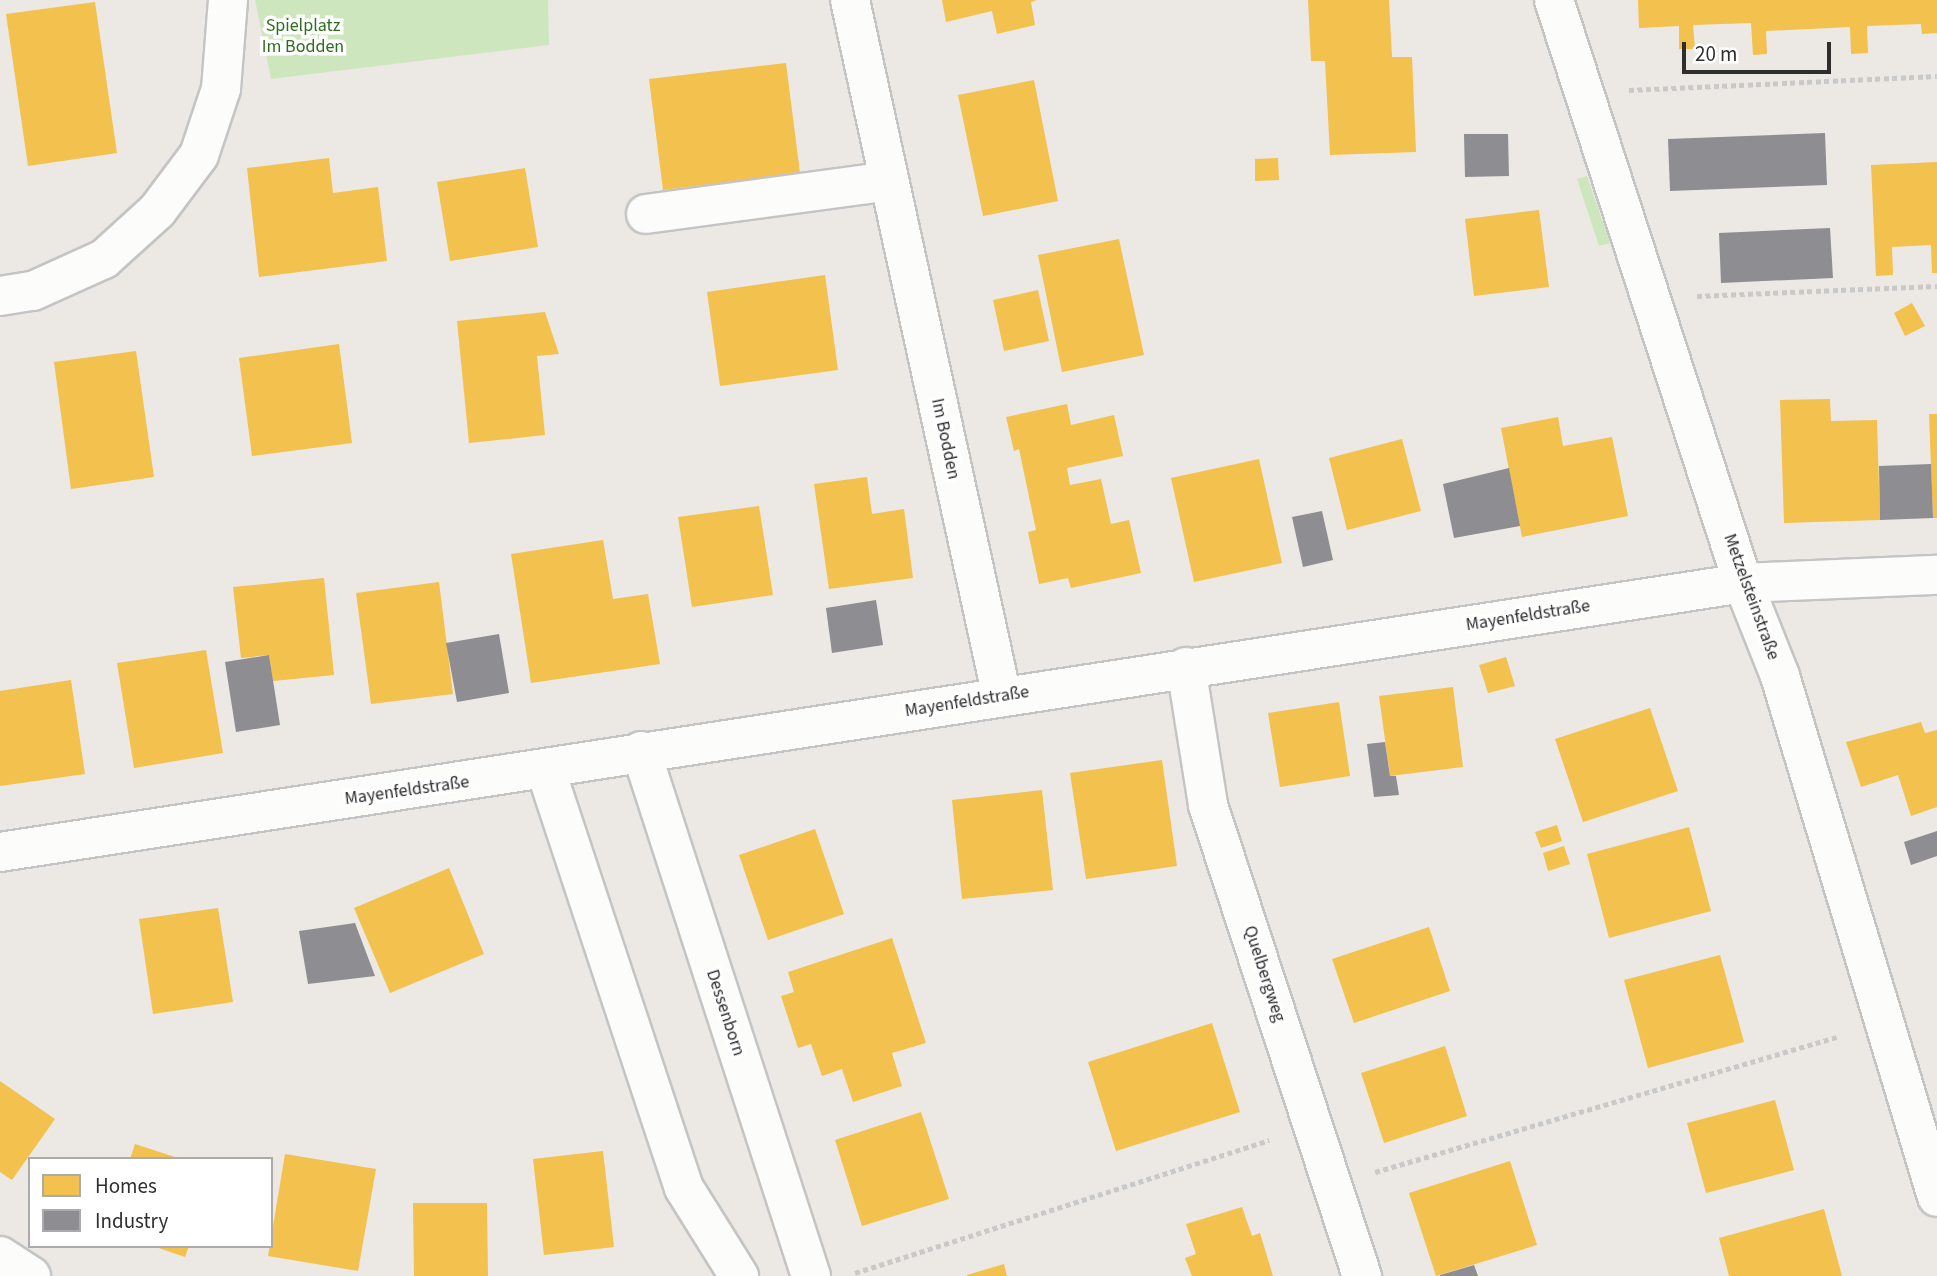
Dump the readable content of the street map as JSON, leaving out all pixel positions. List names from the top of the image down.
{
  "streets": {
    "street": [
      "Im Bodden",
      "Metzelsteinstraße",
      "Mayenfeldstraße",
      "Quelbergweg",
      "Dessenborn"
    ]
  },
  "crossings": [
    ["Im Bodden", "Mayenfeldstraße"],
    ["Metzelsteinstraße", "Mayenfeldstraße"],
    ["Mayenfeldstraße", "Quelbergweg"],
    ["Mayenfeldstraße", "Dessenborn"]
  ],
  "parks": ["Spielplatz Im Bodden"],
  "legend": ["Homes", "Industry"],
  "scale_bar": "20 m"
}
